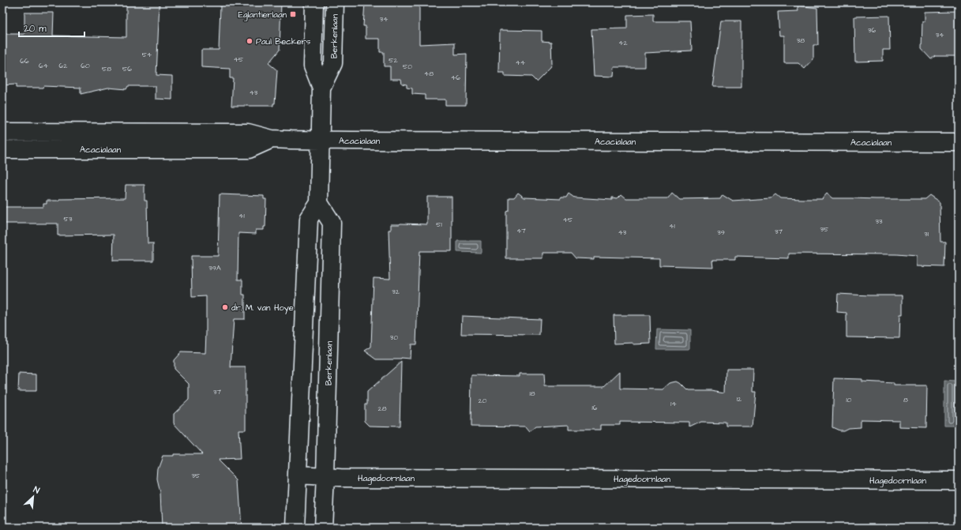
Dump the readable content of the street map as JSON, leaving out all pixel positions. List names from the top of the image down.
{
  "streets": {
    "street": ["Berkenlaan", "Acacialaan", "Hagedoornlaan"]
  },
  "crossings": [
    ["Berkenlaan", "Acacialaan"],
    ["Berkenlaan", "Hagedoornlaan"]
  ],
  "places": {
    "transit": ["Eglantierlaan"],
    "other": ["Paul Beckers", "dr. M. van Hoye"]
  },
  "house_numbers": [
    "34",
    "36",
    "34",
    "38",
    "42",
    "54",
    "45",
    "52",
    "66",
    "44",
    "64",
    "62",
    "60",
    "50",
    "58",
    "56",
    "48",
    "46",
    "43",
    "41",
    "53",
    "45",
    "33",
    "51",
    "41",
    "35",
    "47",
    "37",
    "43",
    "39",
    "31",
    "39A",
    "32",
    "30",
    "37",
    "18",
    "12",
    "10",
    "8",
    "20",
    "14",
    "16",
    "28",
    "35"
  ],
  "scale_bar": "20 m",
  "north": "top right"
}
